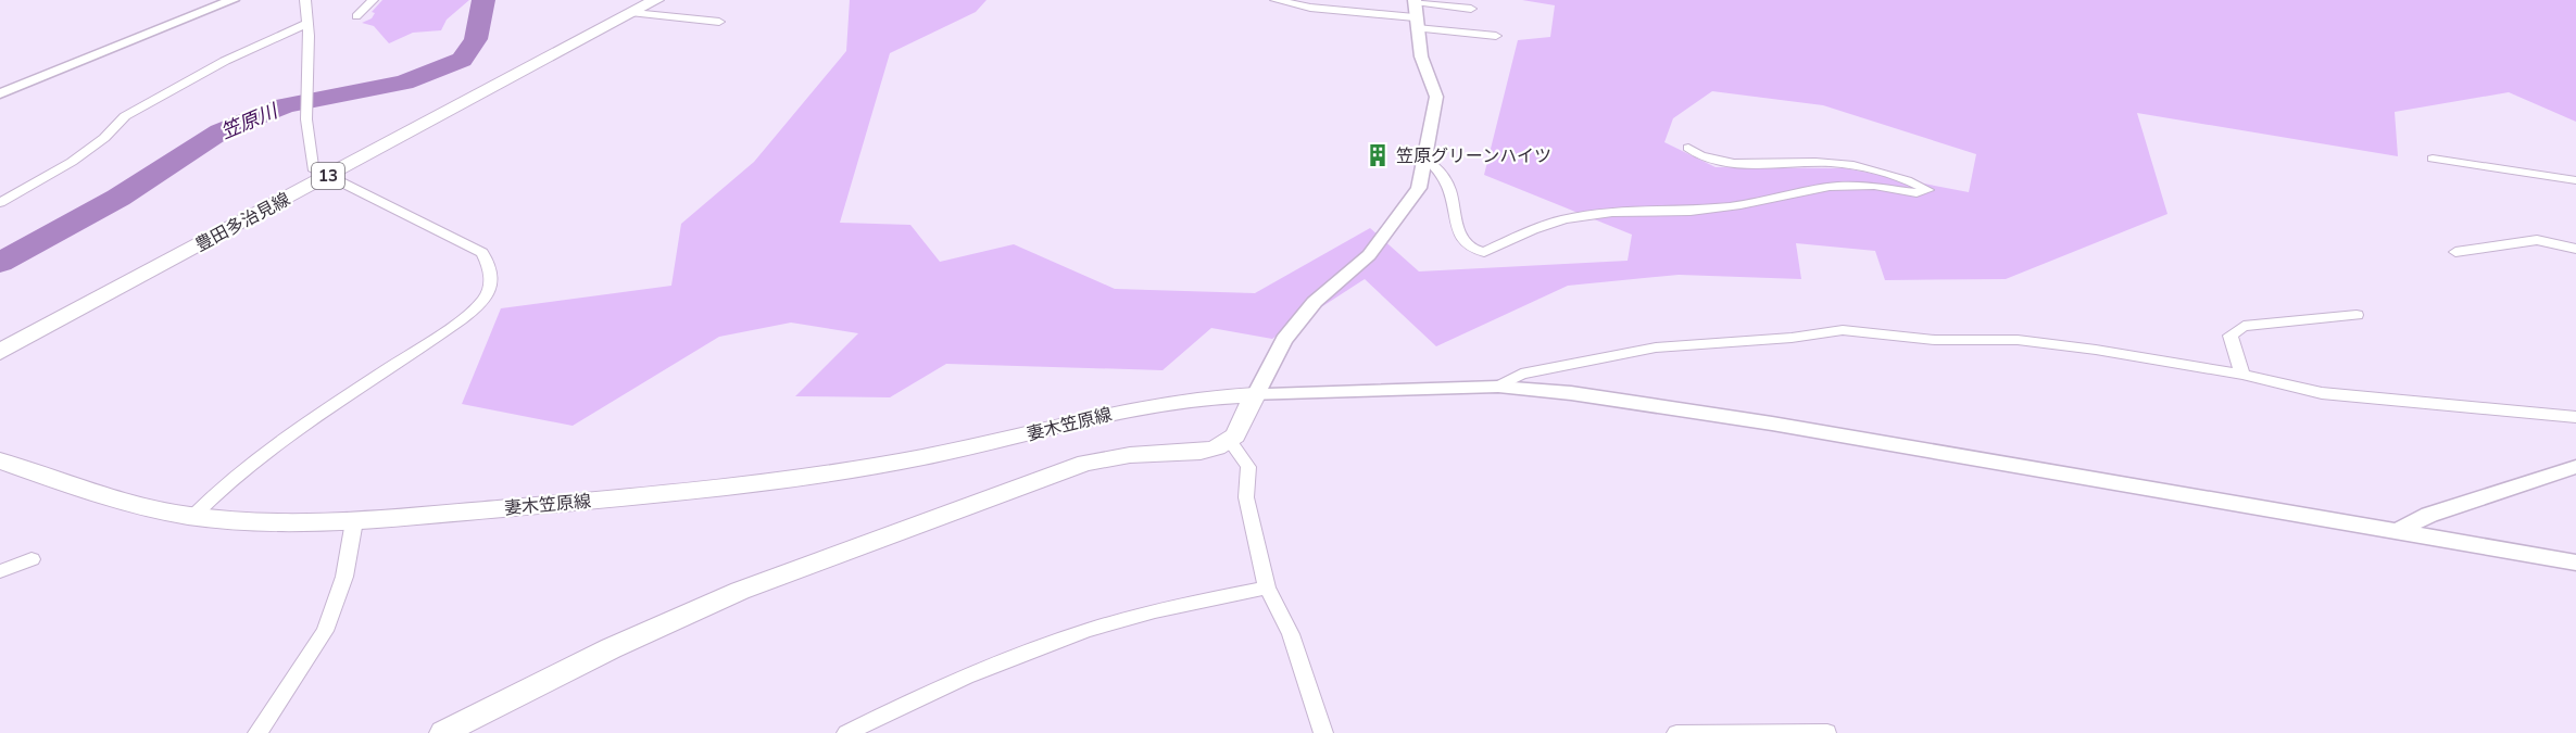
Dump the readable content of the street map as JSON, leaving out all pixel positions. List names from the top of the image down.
{
  "streets": {
    "main road": ["13", "豊田多治見線", "妻木笠原線"]
  },
  "water": ["笠原川"],
  "places": {
    "building": ["笠原グリーンハイツ"]
  }
}
